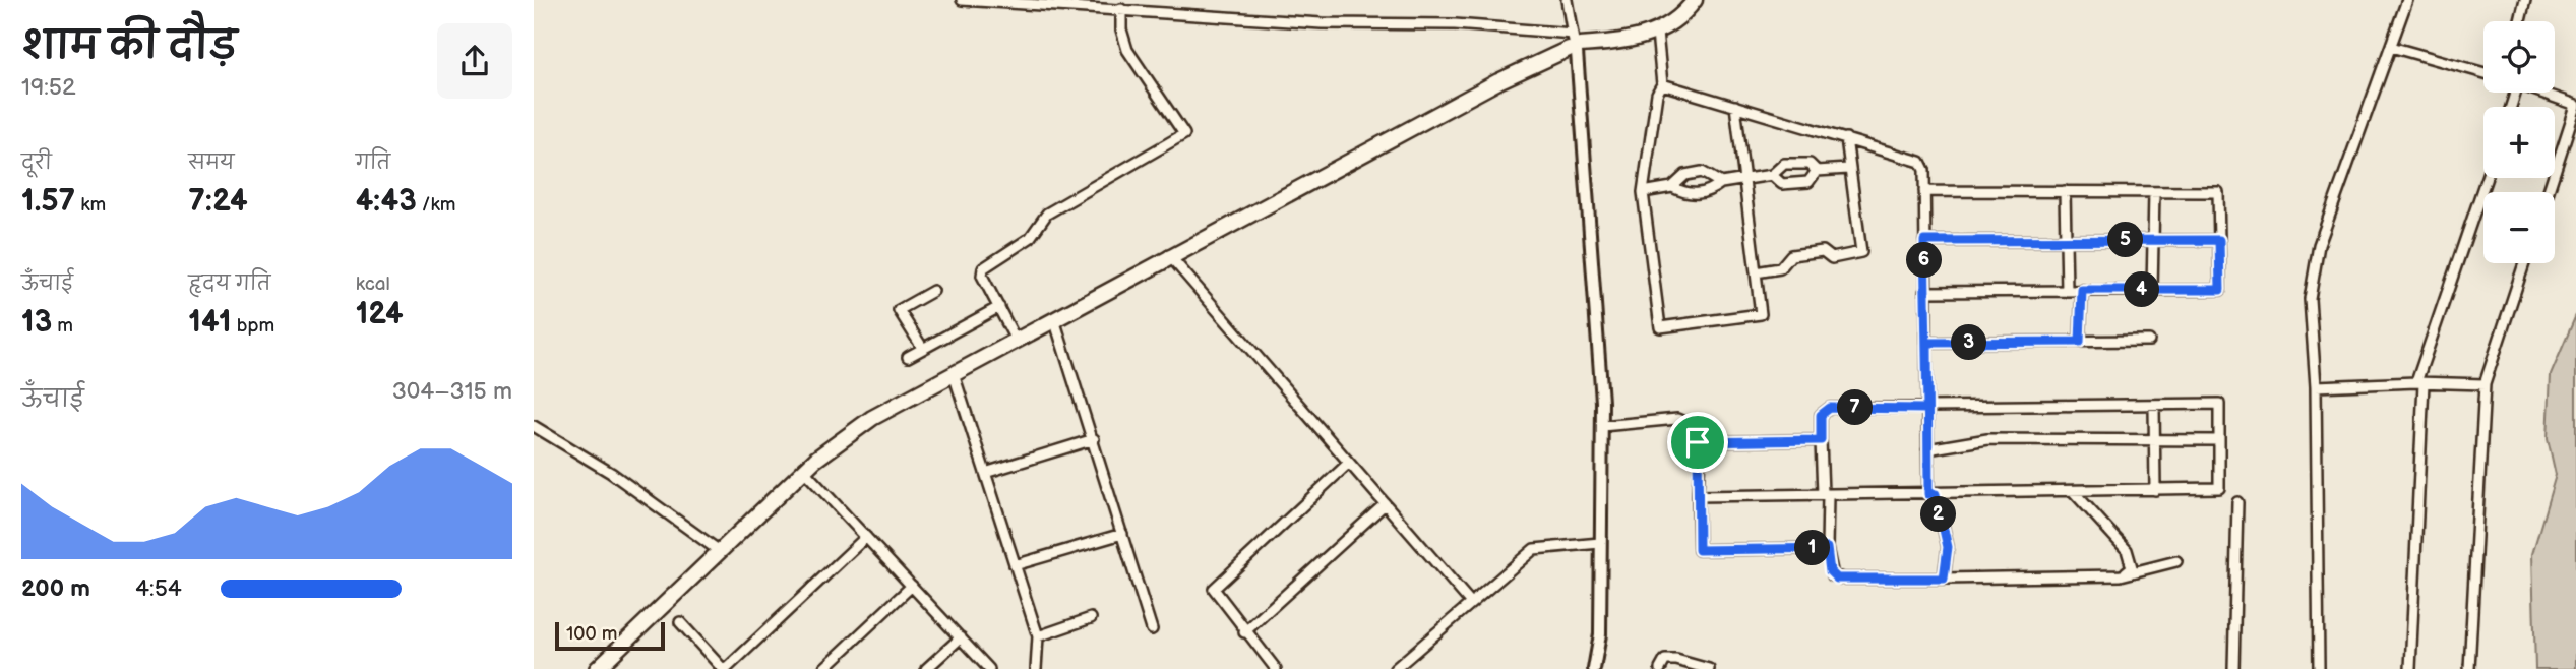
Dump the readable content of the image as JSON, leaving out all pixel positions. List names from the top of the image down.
{
  "scale_bar": "100 m",
  "page": {
    "heading": ["शाम की दौड़", "19:52"],
    "map_buttons": ["+", "−"],
    "stats": [
      ["दूरी", "1.57 km"],
      ["समय", "7:24"],
      ["गति", "4:43 /km"],
      ["ऊँचाई", "13 m"],
      ["हृदय गति", "141 bpm"],
      ["kcal", "124"]
    ],
    "pins": [
      "5",
      "6",
      "4",
      "3",
      "7",
      "2",
      "1"
    ],
    "chart": ["ऊँचाई", "304–315 m"],
    "list": [
      {
        "name": "200 m",
        "note": "4:54"
      }
    ],
    "scale": "100 m"
  }
}
